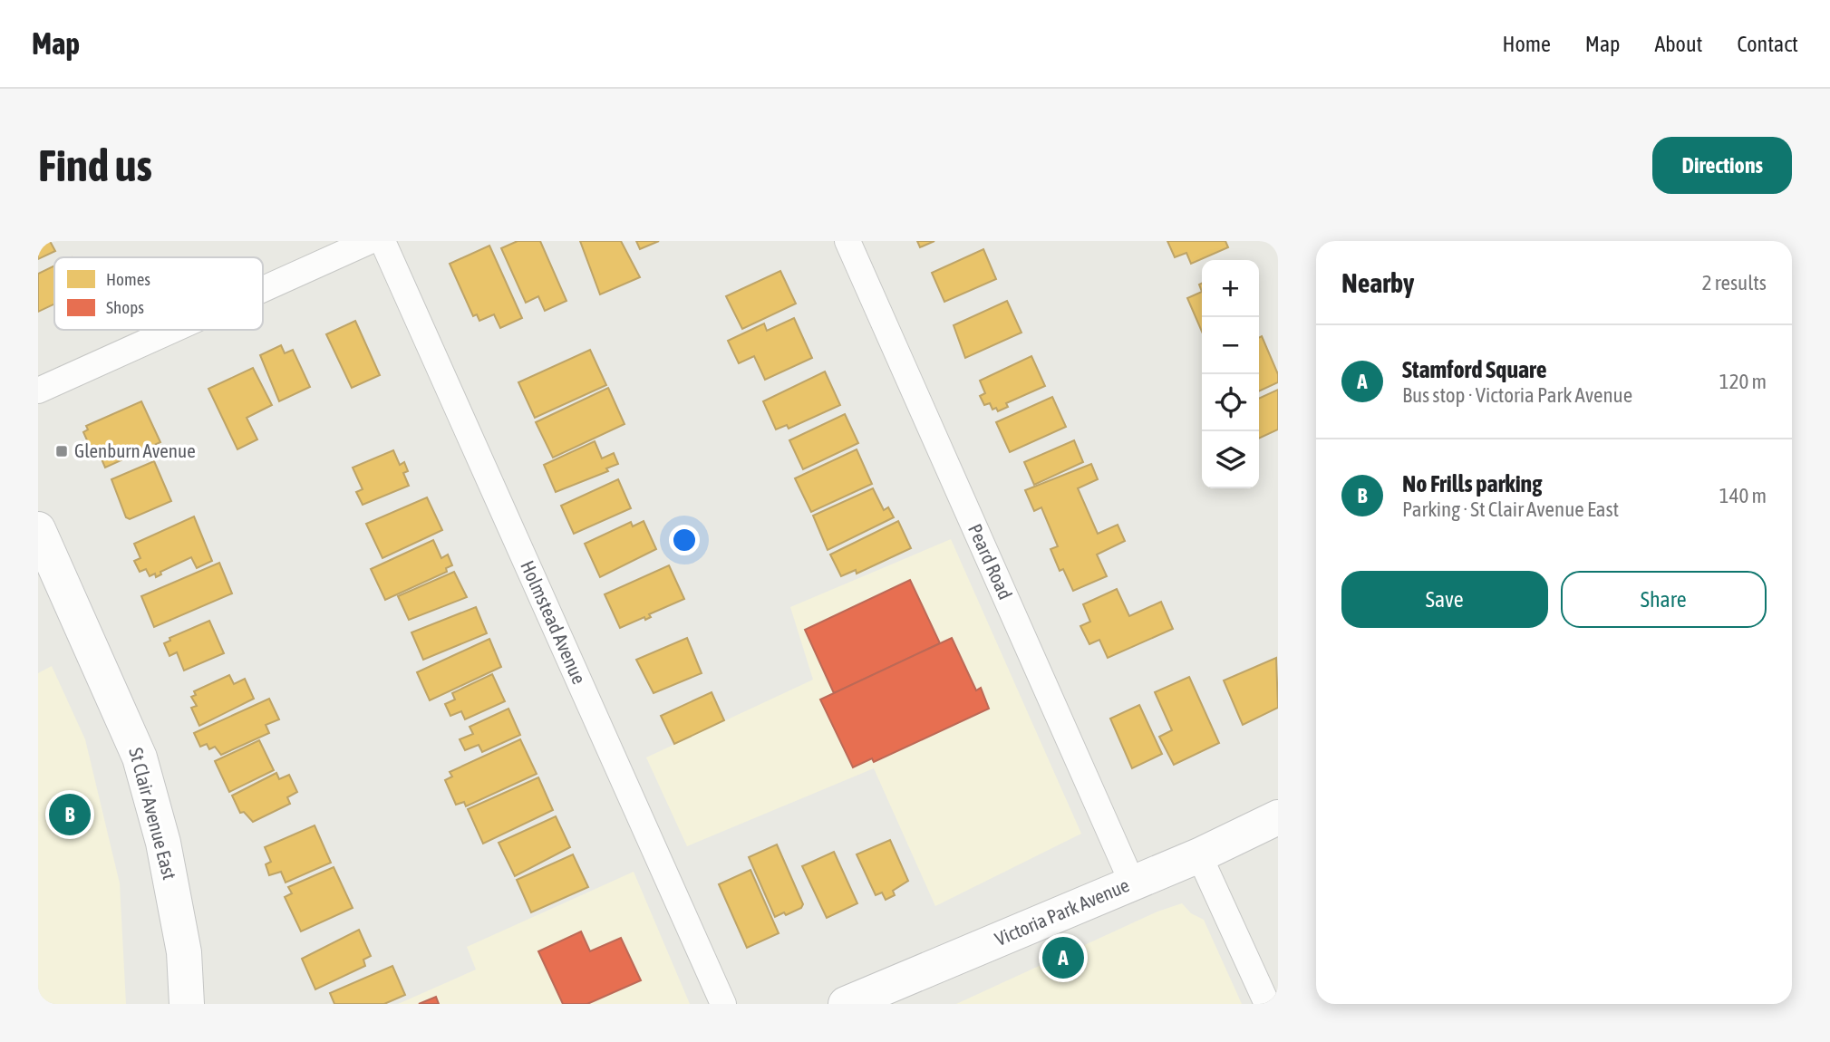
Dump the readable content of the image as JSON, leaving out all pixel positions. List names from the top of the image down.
{
  "streets": {
    "main road": ["St Clair Avenue East", "Victoria Park Avenue"],
    "street": ["Peard Road", "Holmstead Avenue"]
  },
  "crossings": [
    ["Peard Road", "Victoria Park Avenue"]
  ],
  "places": {
    "transit": ["Glenburn Avenue"]
  },
  "legend": ["Homes", "Shops"],
  "page": {
    "header": "Map",
    "nav": [
      "Home",
      "Map",
      "About",
      "Contact"
    ],
    "buttons": [
      "Directions",
      ["Save", "Share"]
    ],
    "title": "Find us",
    "heading": ["Nearby", "2 results"],
    "map_buttons": ["+", "−"],
    "list": [
      {
        "mark": "A",
        "name": "Stamford Square",
        "note": "Bus stop · Victoria Park Avenue",
        "value": "120 m"
      },
      {
        "mark": "B",
        "name": "No Frills parking",
        "note": "Parking · St Clair Avenue East",
        "value": "140 m"
      }
    ],
    "pins": ["B", "A"]
  }
}
